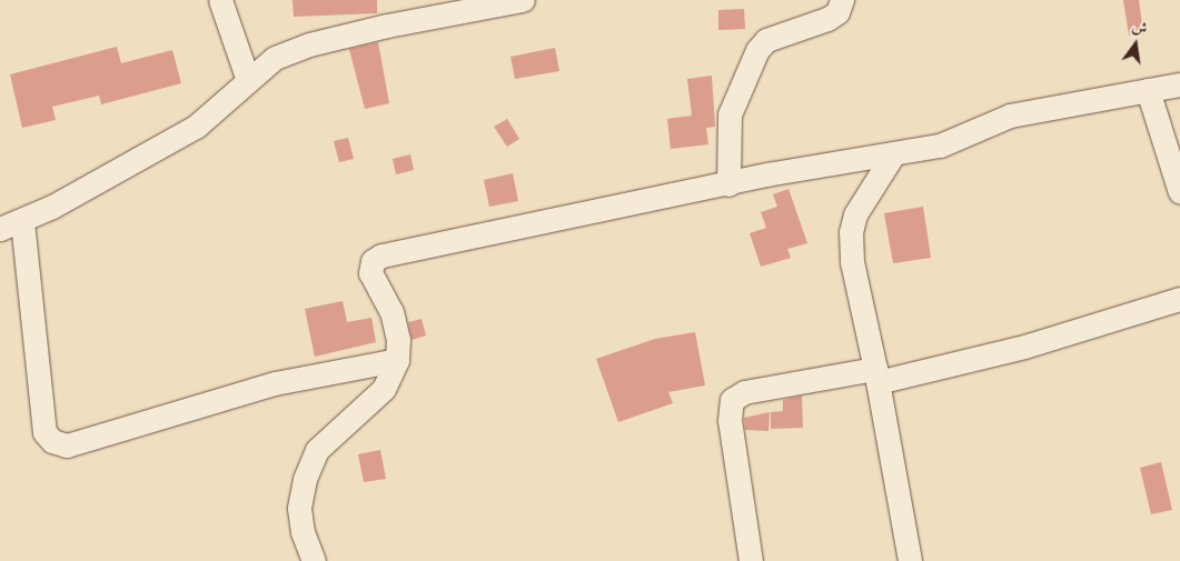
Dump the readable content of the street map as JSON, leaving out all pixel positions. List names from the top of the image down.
{
  "north": "top"
}
